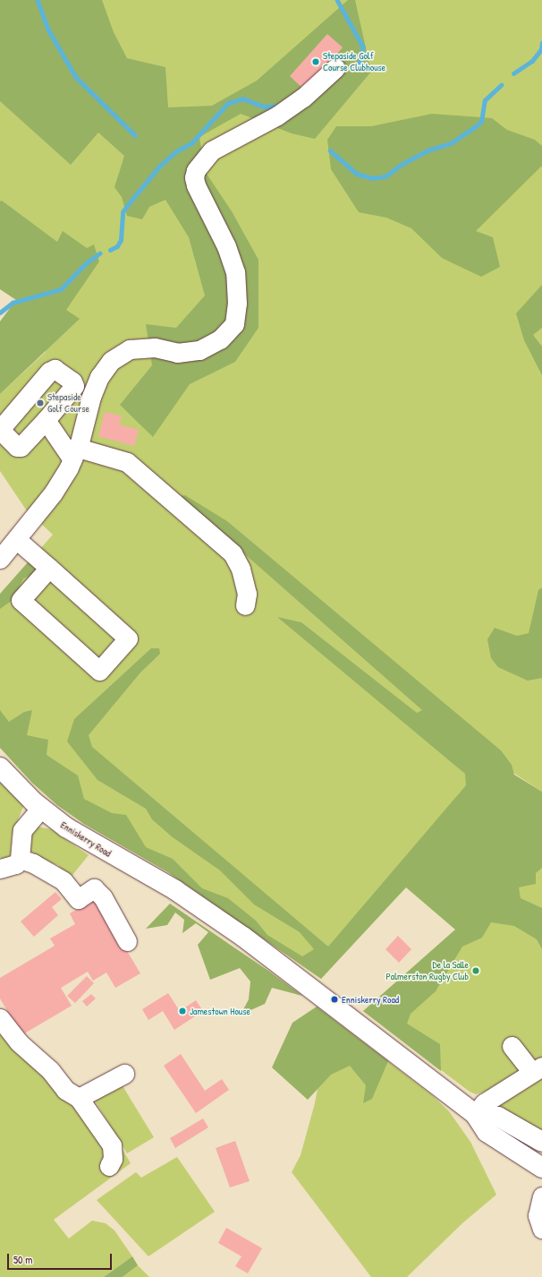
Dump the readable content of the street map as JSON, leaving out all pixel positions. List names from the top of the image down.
{
  "streets": {
    "main road": ["Enniskerry Road"]
  },
  "places": [
    "Stepaside Golf Course Clubhouse",
    "Stepaside Golf Course",
    "De la Salle Palmerston Rugby Club",
    "Enniskerry Road",
    "Jamestown House"
  ],
  "scale_bar": "50 m"
}
